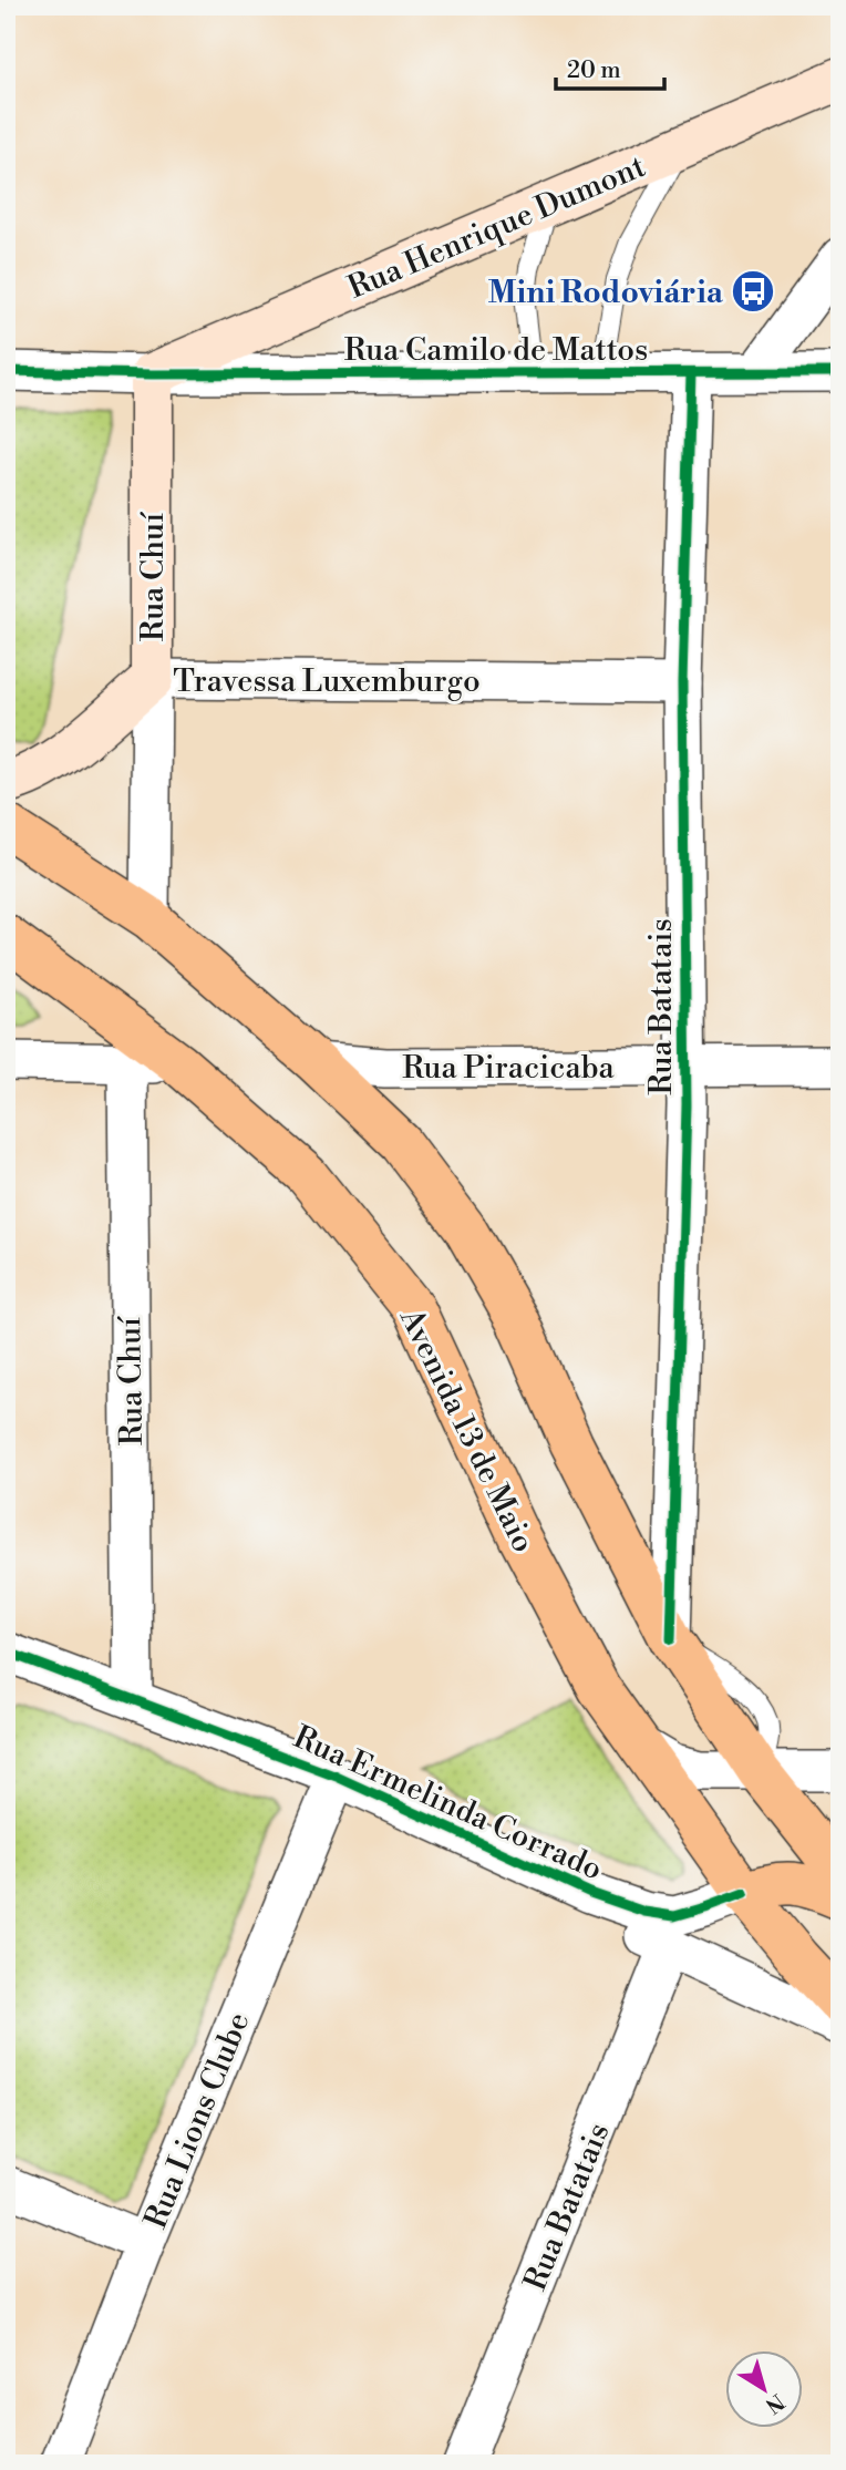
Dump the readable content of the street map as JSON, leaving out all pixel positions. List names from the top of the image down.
{
  "streets": {
    "main road": ["Avenida 13 de Maio"],
    "street": [
      "Rua Henrique Dumont",
      "Rua Camilo de Mattos",
      "Rua Chuí",
      "Travessa Luxemburgo",
      "Rua Batatais",
      "Rua Piracicaba",
      "Rua Ermelinda Corrado",
      "Rua Lions Clube"
    ]
  },
  "crossings": [
    ["Rua Henrique Dumont", "Rua Camilo de Mattos"],
    ["Rua Henrique Dumont", "Rua Chuí"],
    ["Rua Camilo de Mattos", "Rua Chuí"],
    ["Rua Camilo de Mattos", "Rua Batatais"],
    ["Rua Chuí", "Travessa Luxemburgo"],
    ["Rua Chuí", "Rua Ermelinda Corrado"],
    ["Travessa Luxemburgo", "Rua Batatais"],
    ["Rua Batatais", "Rua Piracicaba"],
    ["Rua Batatais", "Rua Ermelinda Corrado"],
    ["Avenida 13 de Maio", "Rua Ermelinda Corrado"],
    ["Rua Ermelinda Corrado", "Rua Lions Clube"]
  ],
  "places": {
    "bus stop": ["Mini Rodoviária"]
  },
  "scale_bar": "20 m",
  "north": "bottom right"
}
